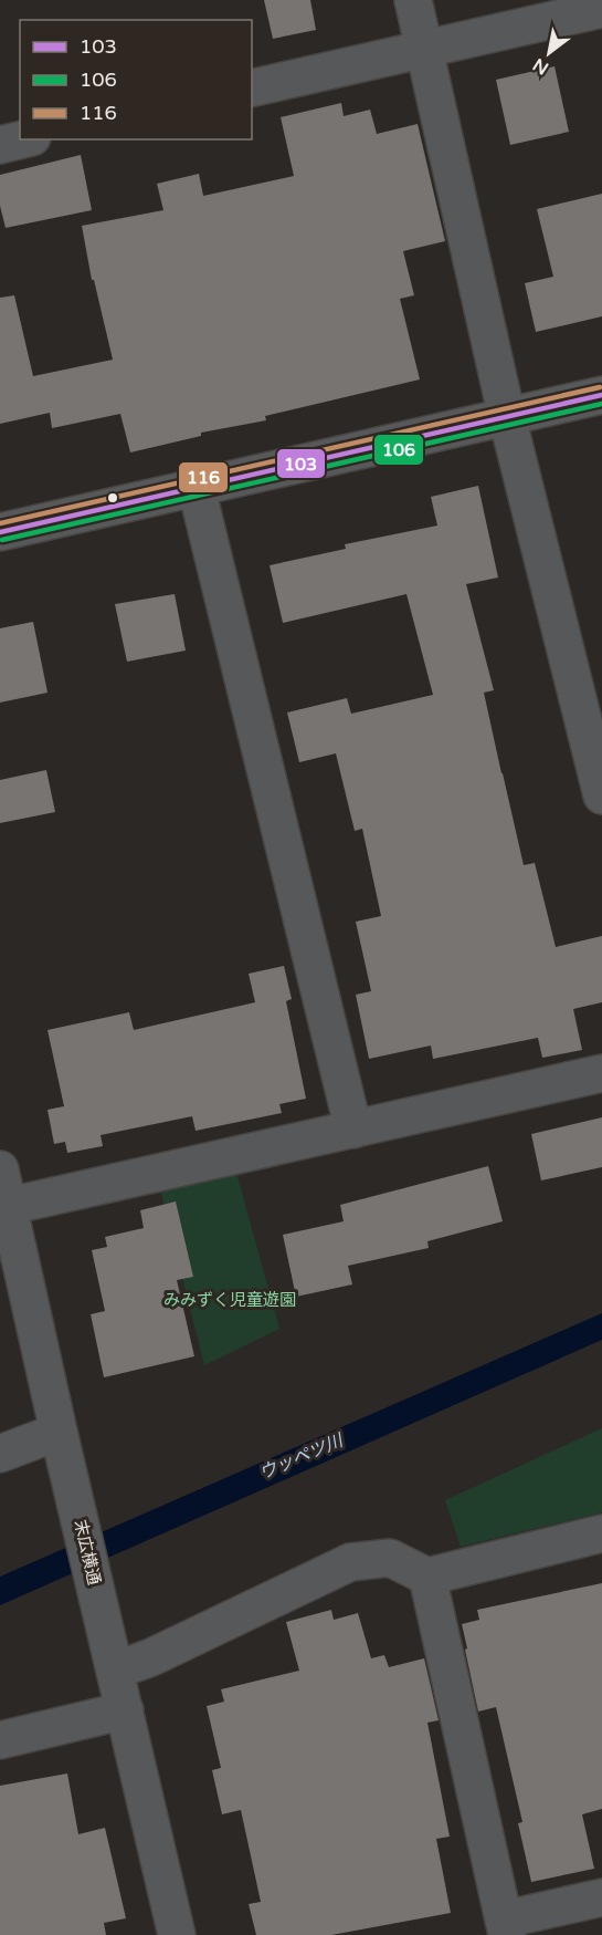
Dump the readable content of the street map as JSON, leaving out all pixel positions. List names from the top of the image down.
{
  "streets": {
    "street": ["末広横通"]
  },
  "water": ["ウッペツ川"],
  "parks": ["みみずく児童遊園"],
  "lines": ["transit line 116", "transit line 103", "transit line 106"],
  "legend": ["103", "106", "116"],
  "north": "bottom left"
}
